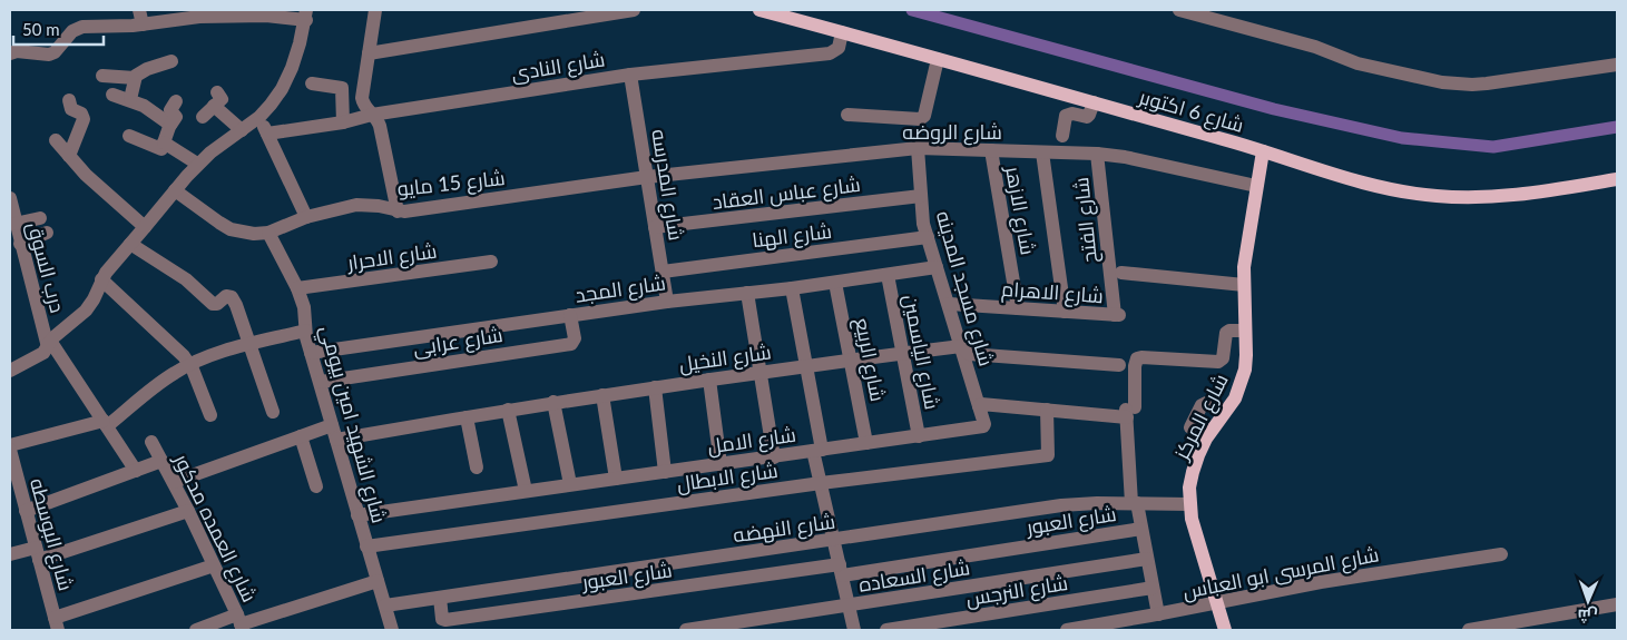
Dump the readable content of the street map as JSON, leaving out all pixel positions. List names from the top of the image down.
{
  "streets": {
    "main road": ["شارع 6 اكتوبر", "شارع المركز"],
    "street": [
      "شارع النادى",
      "شارع الروضه",
      "شارع 15 مايو",
      "شارع المدرسه",
      "شارع عباس العقاد",
      "شارع الازهر",
      "شارع الفتح",
      "شارع الهنا",
      "شارع الاحرار",
      "درب السوق",
      "شارع المجد",
      "شارع مسجد المدينه",
      "شارع الاهرام",
      "شارع عرابى",
      "شارع الياسمين",
      "شارع النخيل",
      "شارع الربيع",
      "شارع الشهيد امين بيومي",
      "شارع الامل",
      "شارع الابطال",
      "شارع العبور",
      "شارع العمده مدكور",
      "شارع النهضه",
      "شارع البوسطه",
      "شارع المرسى ابو العباس",
      "شارع السعاده",
      "شارع النرجس"
    ]
  },
  "crossings": [
    ["شارع النادى", "شارع 6 اكتوبر"],
    ["شارع النادى", "شارع المدرسه"],
    ["شارع 6 اكتوبر", "شارع المركز"],
    ["شارع الروضه", "شارع 15 مايو"],
    ["شارع الروضه", "شارع المدرسه"],
    ["شارع الروضه", "شارع الازهر"],
    ["شارع الروضه", "شارع الفتح"],
    ["شارع الروضه", "شارع مسجد المدينه"],
    ["شارع الروضه", "شارع المركز"],
    ["شارع 15 مايو", "شارع المدرسه"],
    ["شارع 15 مايو", "شارع الشهيد امين بيومي"],
    ["شارع المدرسه", "شارع عباس العقاد"],
    ["شارع المدرسه", "شارع الهنا"],
    ["شارع المدرسه", "شارع المجد"],
    ["شارع عباس العقاد", "شارع مسجد المدينه"],
    ["شارع الازهر", "شارع الاهرام"],
    ["شارع الفتح", "شارع الاهرام"],
    ["شارع الهنا", "شارع مسجد المدينه"],
    ["شارع الاحرار", "شارع الشهيد امين بيومي"],
    ["شارع المجد", "شارع مسجد المدينه"],
    ["شارع المجد", "شارع عرابى"],
    ["شارع المجد", "شارع الياسمين"],
    ["شارع المجد", "شارع الربيع"],
    ["شارع المجد", "شارع الشهيد امين بيومي"],
    ["شارع مسجد المدينه", "شارع الاهرام"],
    ["شارع مسجد المدينه", "شارع النخيل"],
    ["شارع مسجد المدينه", "شارع الامل"],
    ["شارع عرابى", "شارع الشهيد امين بيومي"],
    ["شارع الياسمين", "شارع النخيل"],
    ["شارع الياسمين", "شارع الامل"],
    ["شارع النخيل", "شارع الربيع"],
    ["شارع النخيل", "شارع الشهيد امين بيومي"],
    ["شارع الربيع", "شارع الامل"],
    ["شارع المركز", "شارع النهضه"],
    ["شارع المركز", "شارع المرسى ابو العباس"],
    ["شارع الشهيد امين بيومي", "شارع الامل"],
    ["شارع الشهيد امين بيومي", "شارع الابطال"],
    ["شارع الشهيد امين بيومي", "شارع النهضه"],
    ["شارع العبور", "شارع النهضه"]
  ],
  "scale_bar": "50 m",
  "north": "bottom"
}
